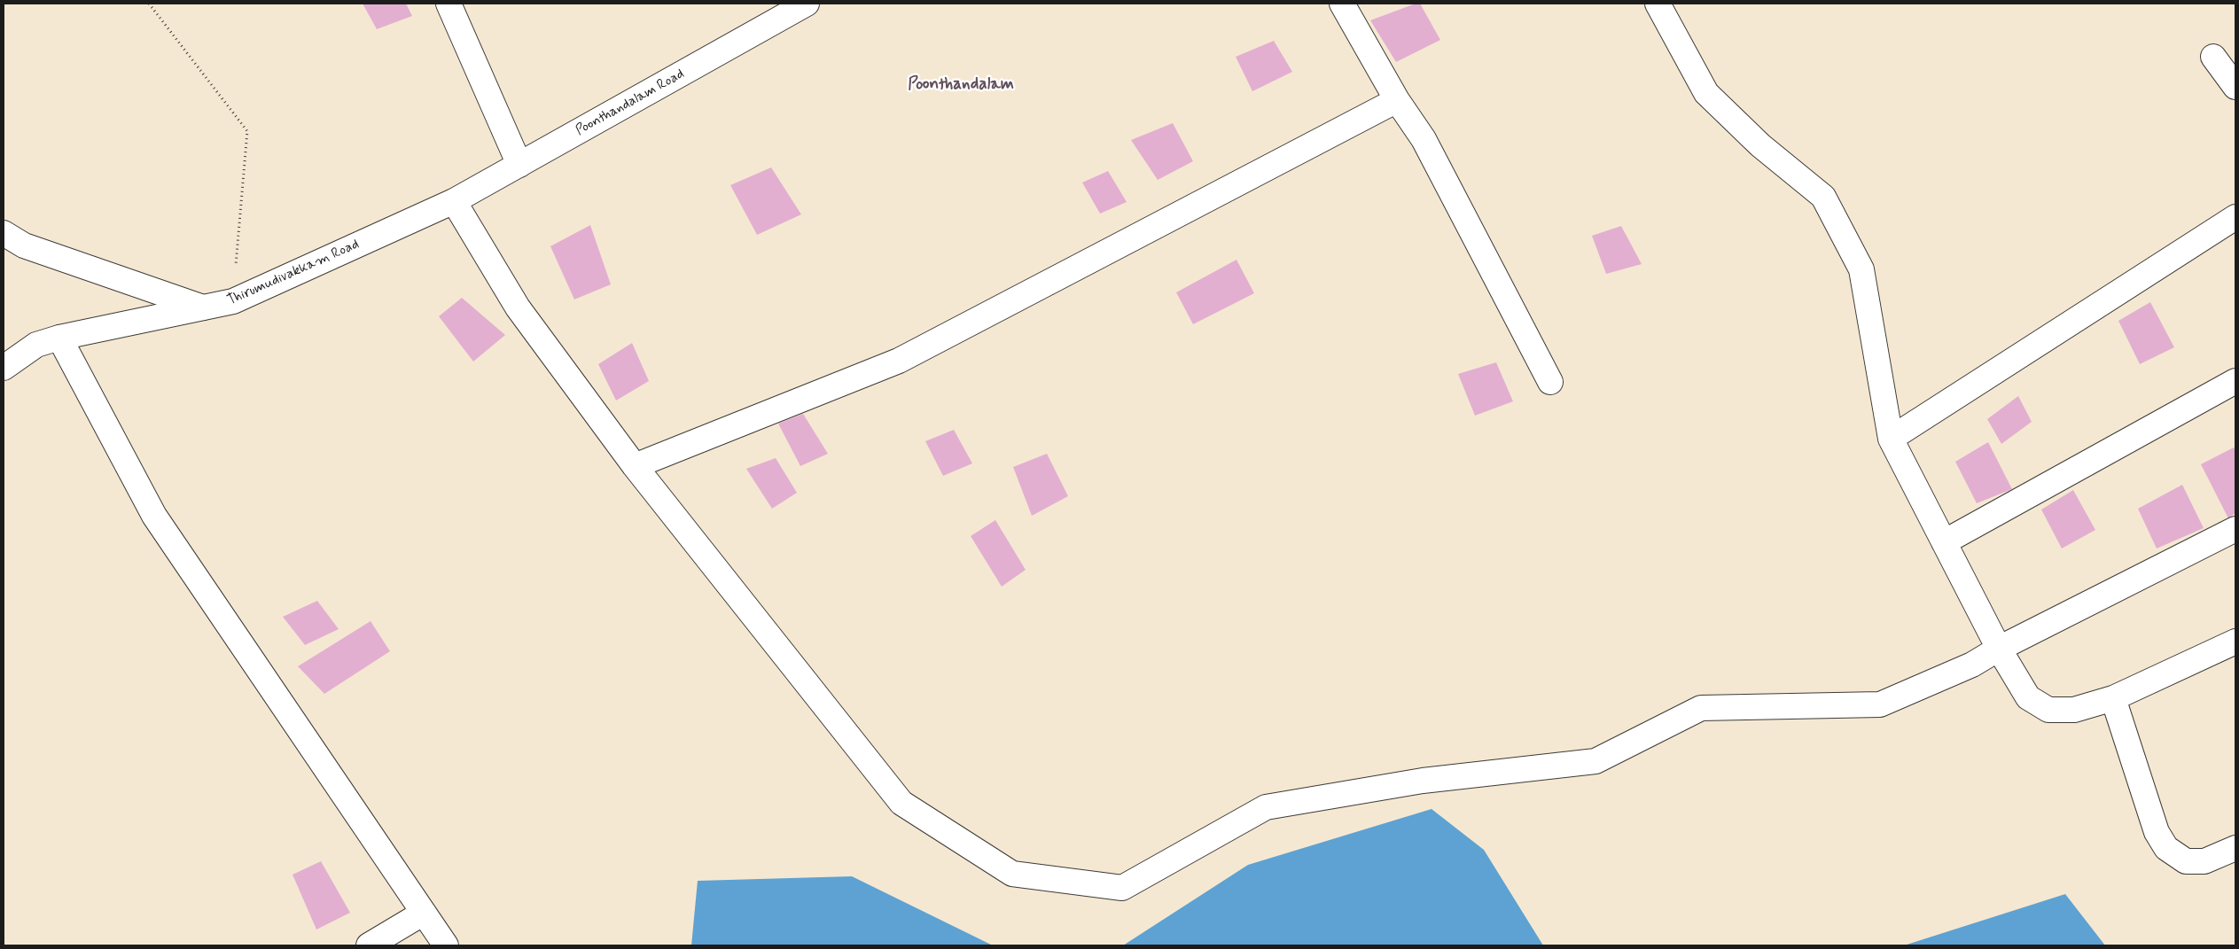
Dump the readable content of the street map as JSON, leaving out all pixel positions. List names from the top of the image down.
{
  "streets": {
    "street": ["Poonthandalam Road", "Thirumudivakkam Road"]
  },
  "crossings": [
    ["Poonthandalam Road", "Thirumudivakkam Road"]
  ],
  "districts": ["Poonthandalam"]
}
